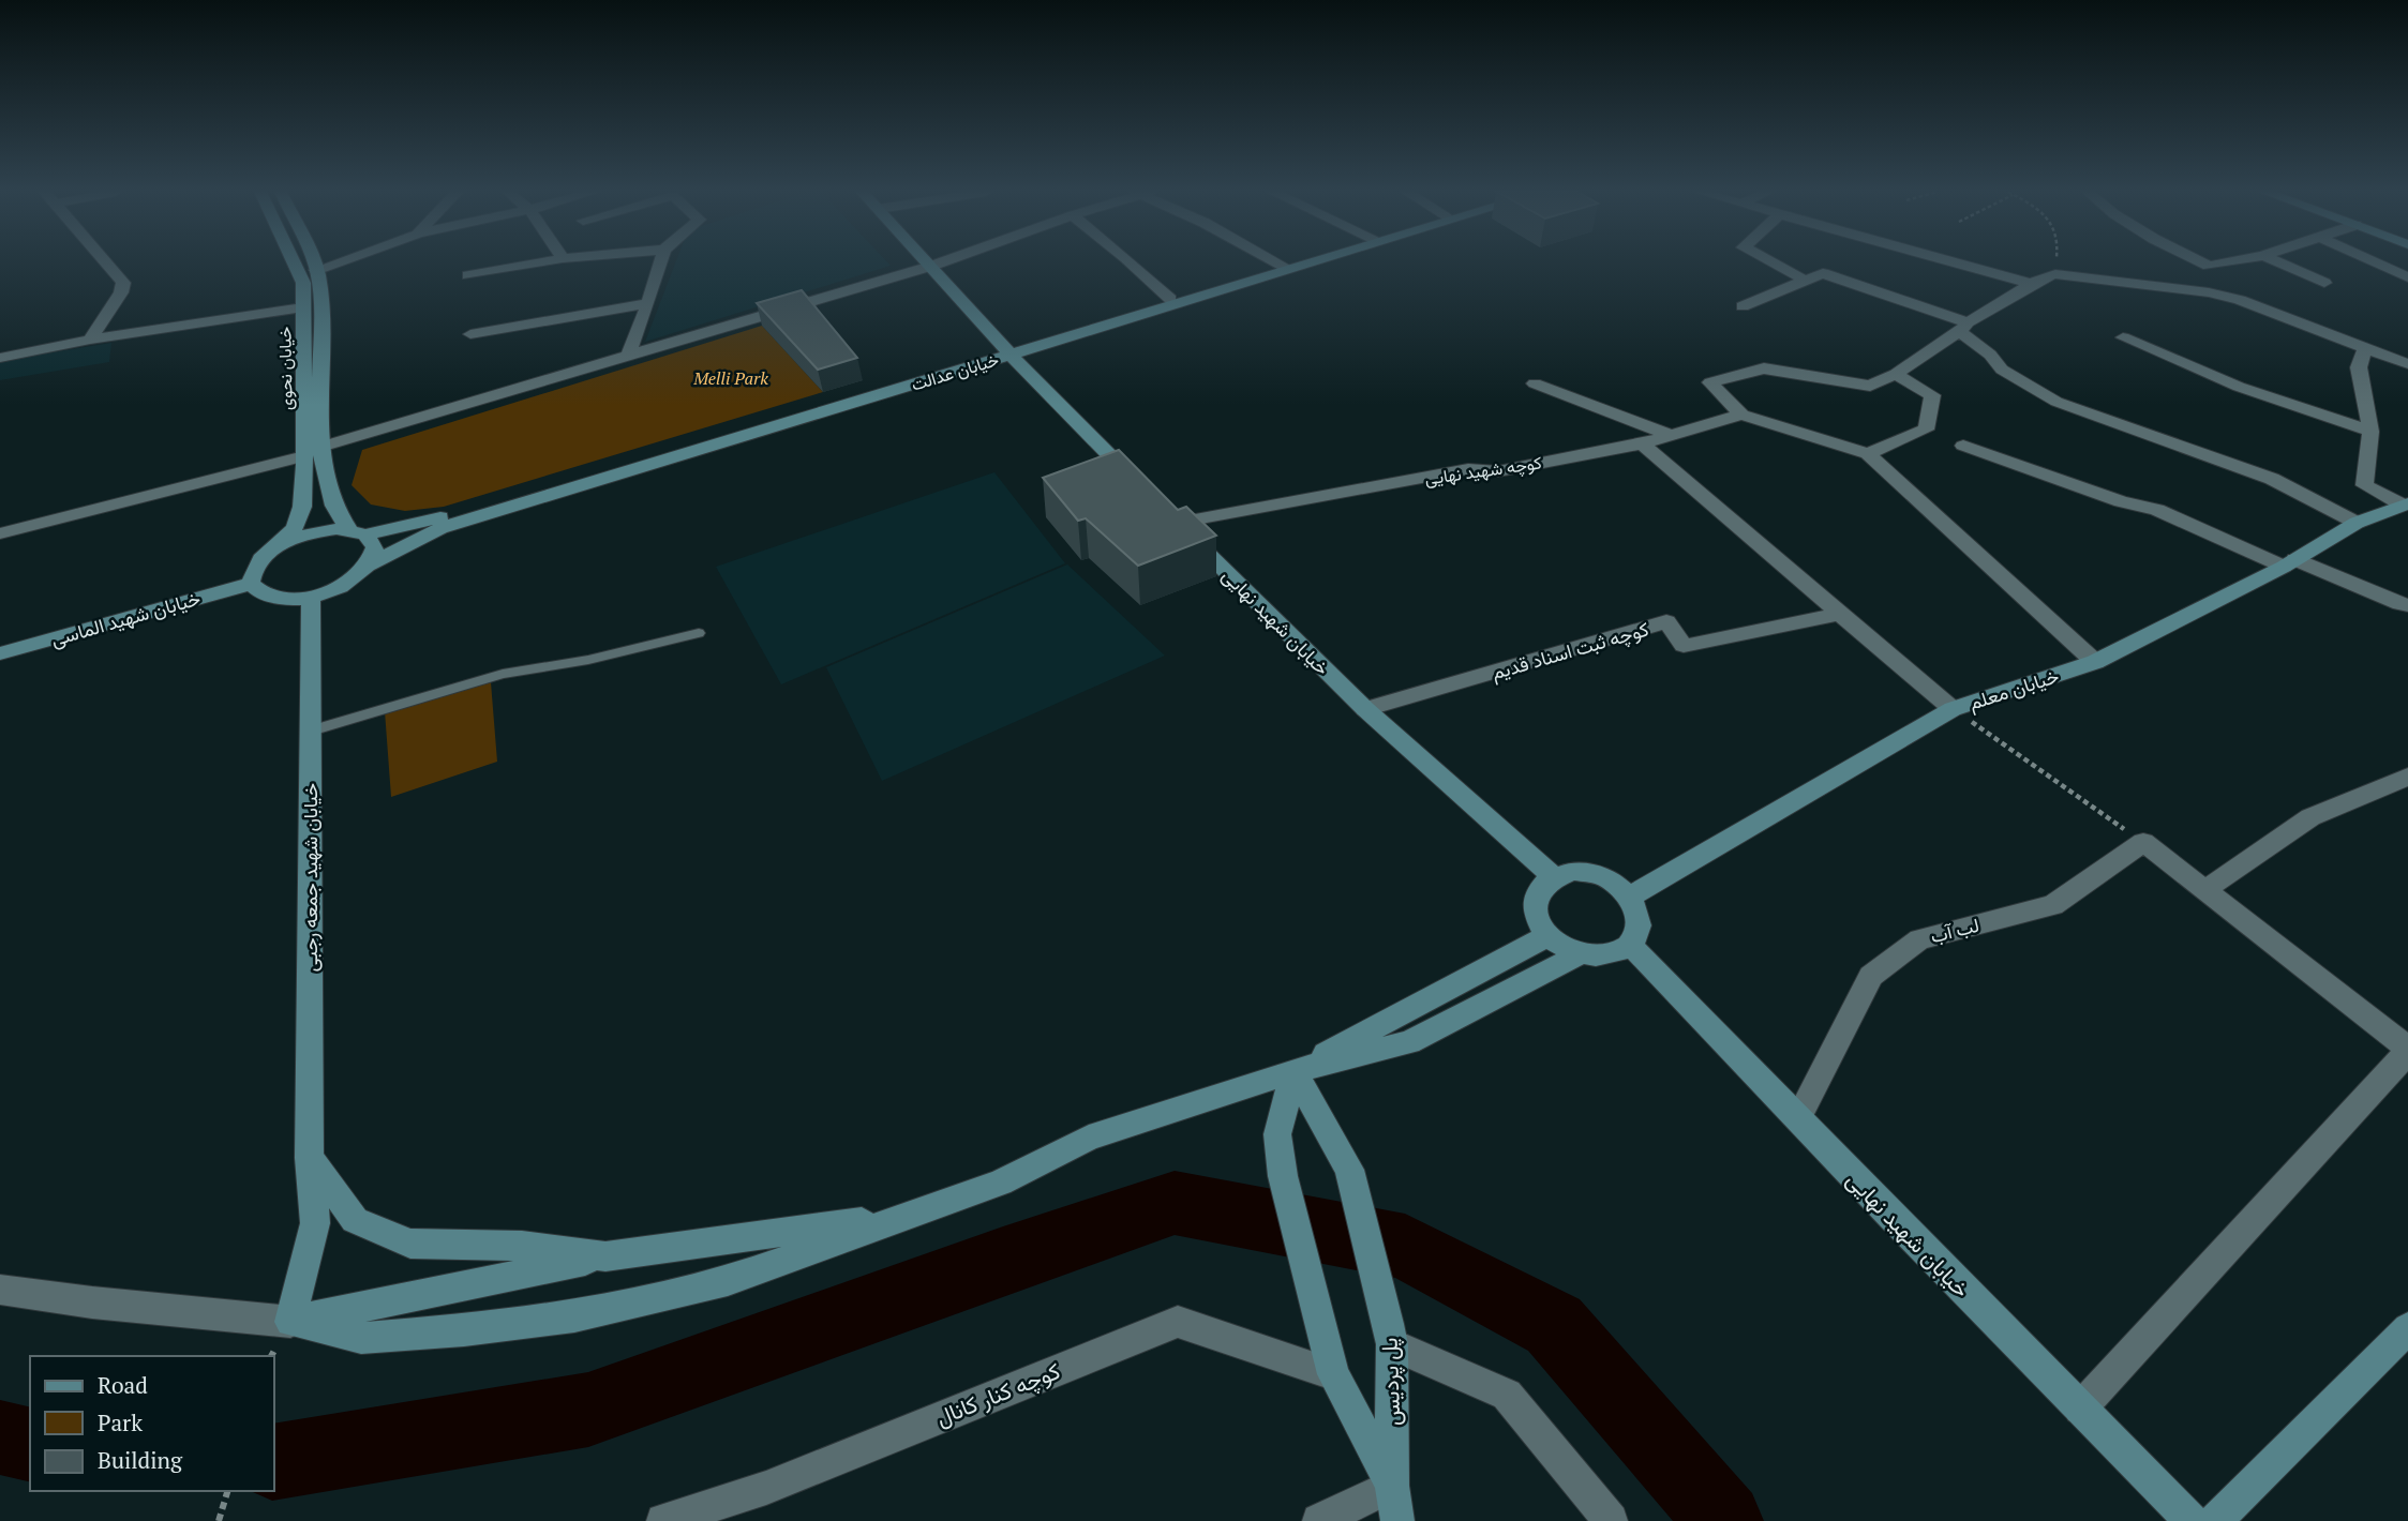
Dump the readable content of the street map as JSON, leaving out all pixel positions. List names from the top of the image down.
{
  "streets": {
    "main road": [
      "خیابان نحوی",
      "خیابان عدالت",
      "خیابان شهید الماسی",
      "خیابان شهید نهایی",
      "خیابان معلم",
      "خیابان شهید جمعه رجبی",
      "پل پردیس"
    ],
    "street": [
      "کوچه شهید نهایی",
      "کوچه ثبت اسناد قدیم",
      "لب آب",
      "کوچه کنار کانال"
    ]
  },
  "crossings": [
    ["خیابان نحوی", "خیابان عدالت"],
    ["خیابان نحوی", "خیابان شهید الماسی"],
    ["خیابان عدالت", "خیابان شهید الماسی"],
    ["خیابان عدالت", "خیابان شهید جمعه رجبی"],
    ["کوچه شهید نهایی", "خیابان شهید نهایی"],
    ["خیابان شهید نهایی", "کوچه ثبت اسناد قدیم"],
    ["خیابان شهید نهایی", "خیابان معلم"],
    ["خیابان شهید نهایی", "لب آب"],
    ["پل پردیس", "کوچه کنار کانال"]
  ],
  "parks": ["Melli Park"],
  "legend": ["Road", "Park", "Building"]
}
